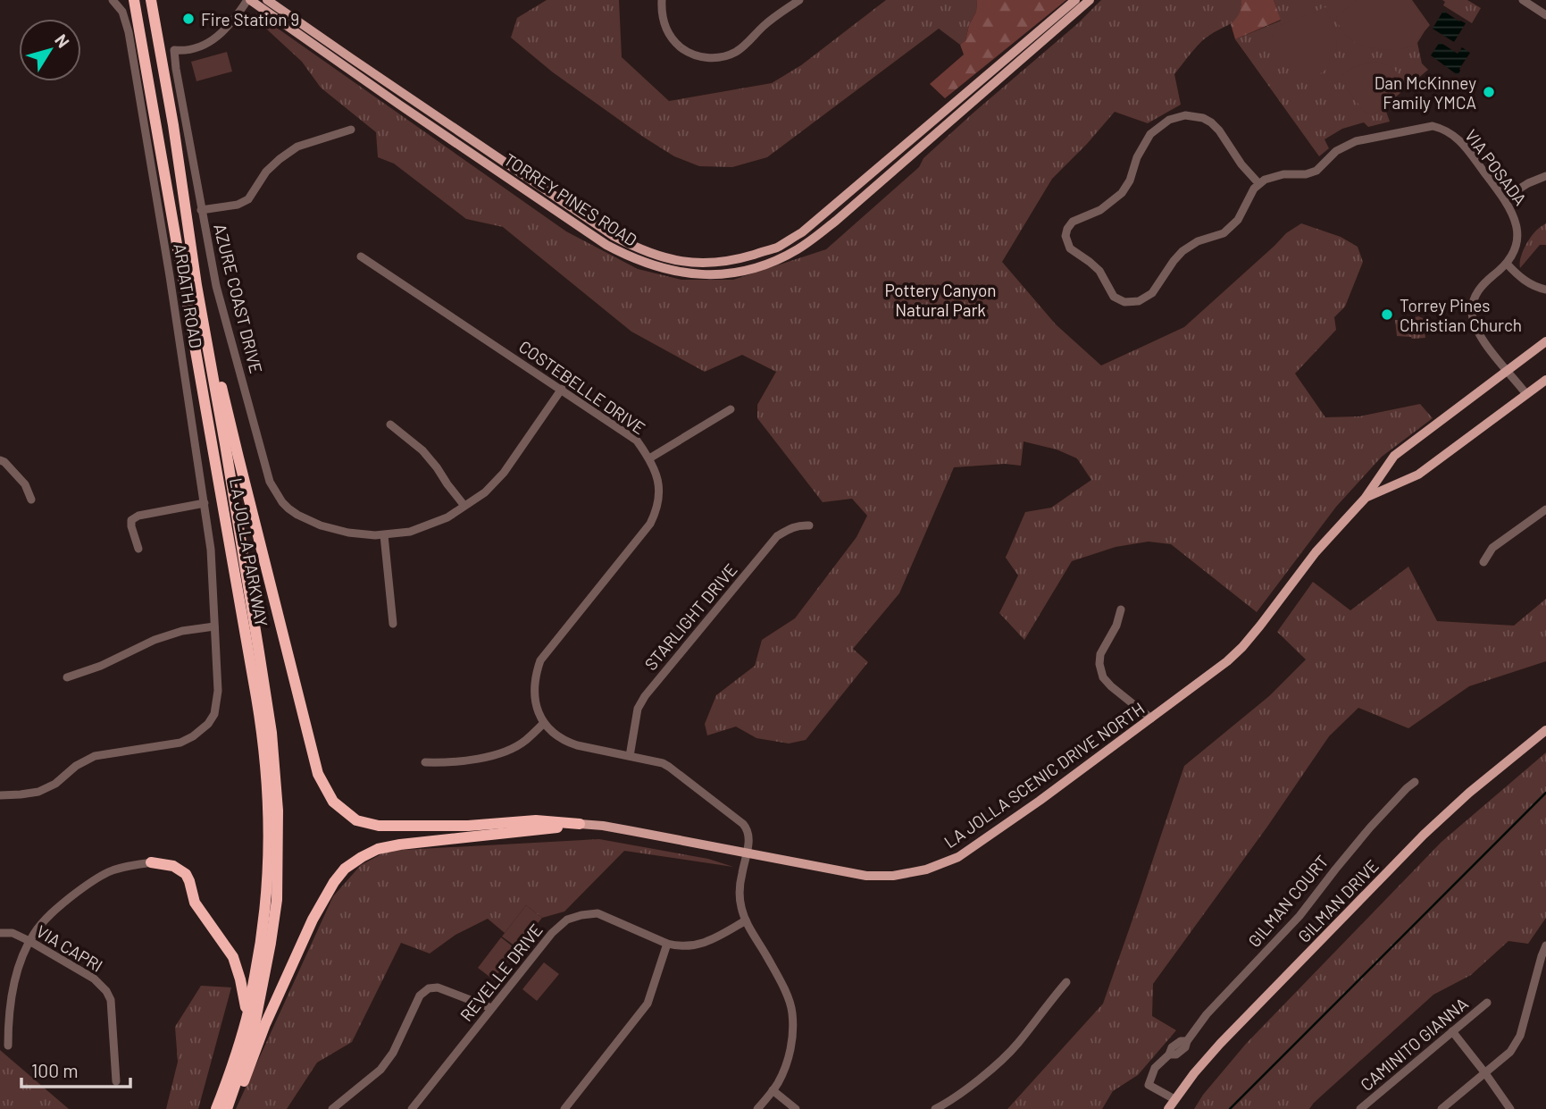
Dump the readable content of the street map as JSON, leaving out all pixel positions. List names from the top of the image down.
{
  "streets": {
    "highway": ["LA JOLLA PARKWAY"],
    "main road": ["TORREY PINES ROAD", "LA JOLLA SCENIC DRIVE NORTH", "GILMAN DRIVE"],
    "street": [
      "VIA POSADA",
      "ARDATH ROAD",
      "AZURE COAST DRIVE",
      "COSTEBELLE DRIVE",
      "STARLIGHT DRIVE",
      "GILMAN COURT",
      "VIA CAPRI",
      "REVELLE DRIVE",
      "CAMINITO GIANNA"
    ]
  },
  "crossings": [
    ["VIA POSADA", "LA JOLLA SCENIC DRIVE NORTH"],
    ["TORREY PINES ROAD", "AZURE COAST DRIVE"],
    ["GILMAN COURT", "GILMAN DRIVE"]
  ],
  "parks": ["Pottery Canyon Natural Park"],
  "places": ["Fire Station 9", "Dan McKinney Family YMCA", "Torrey Pines Christian Church"],
  "scale_bar": "100 m",
  "north": "top right"
}
